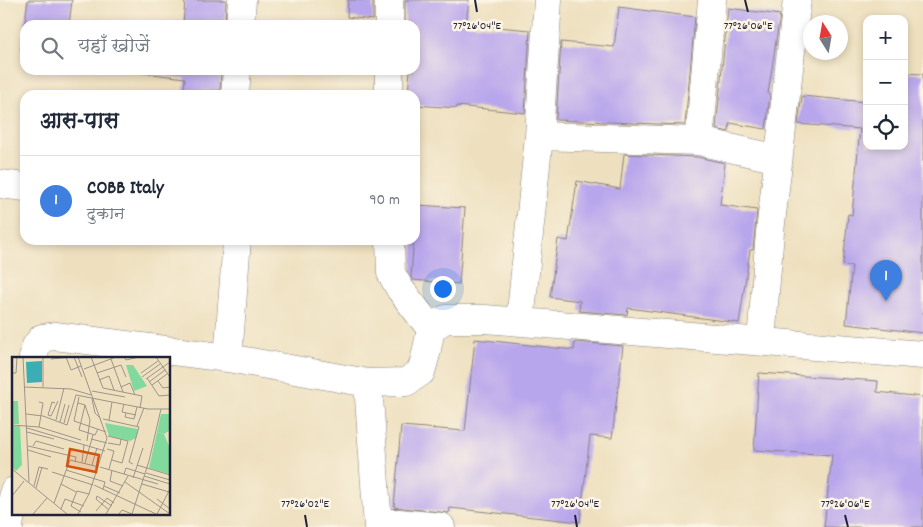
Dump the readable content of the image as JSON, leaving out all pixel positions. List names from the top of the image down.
{
  "north": "top",
  "page": {
    "map_buttons": ["+", "−"],
    "search": "यहाँ खोजें",
    "heading": "आस-पास",
    "list": [
      {
        "mark": "1",
        "name": "COBB Italy",
        "note": "दुकान",
        "value": "90 m"
      }
    ],
    "pins": "1"
  },
  "coordinates": ["77°26'04\"E", "77°26'06\"E", "77°26'02\"E"]
}
